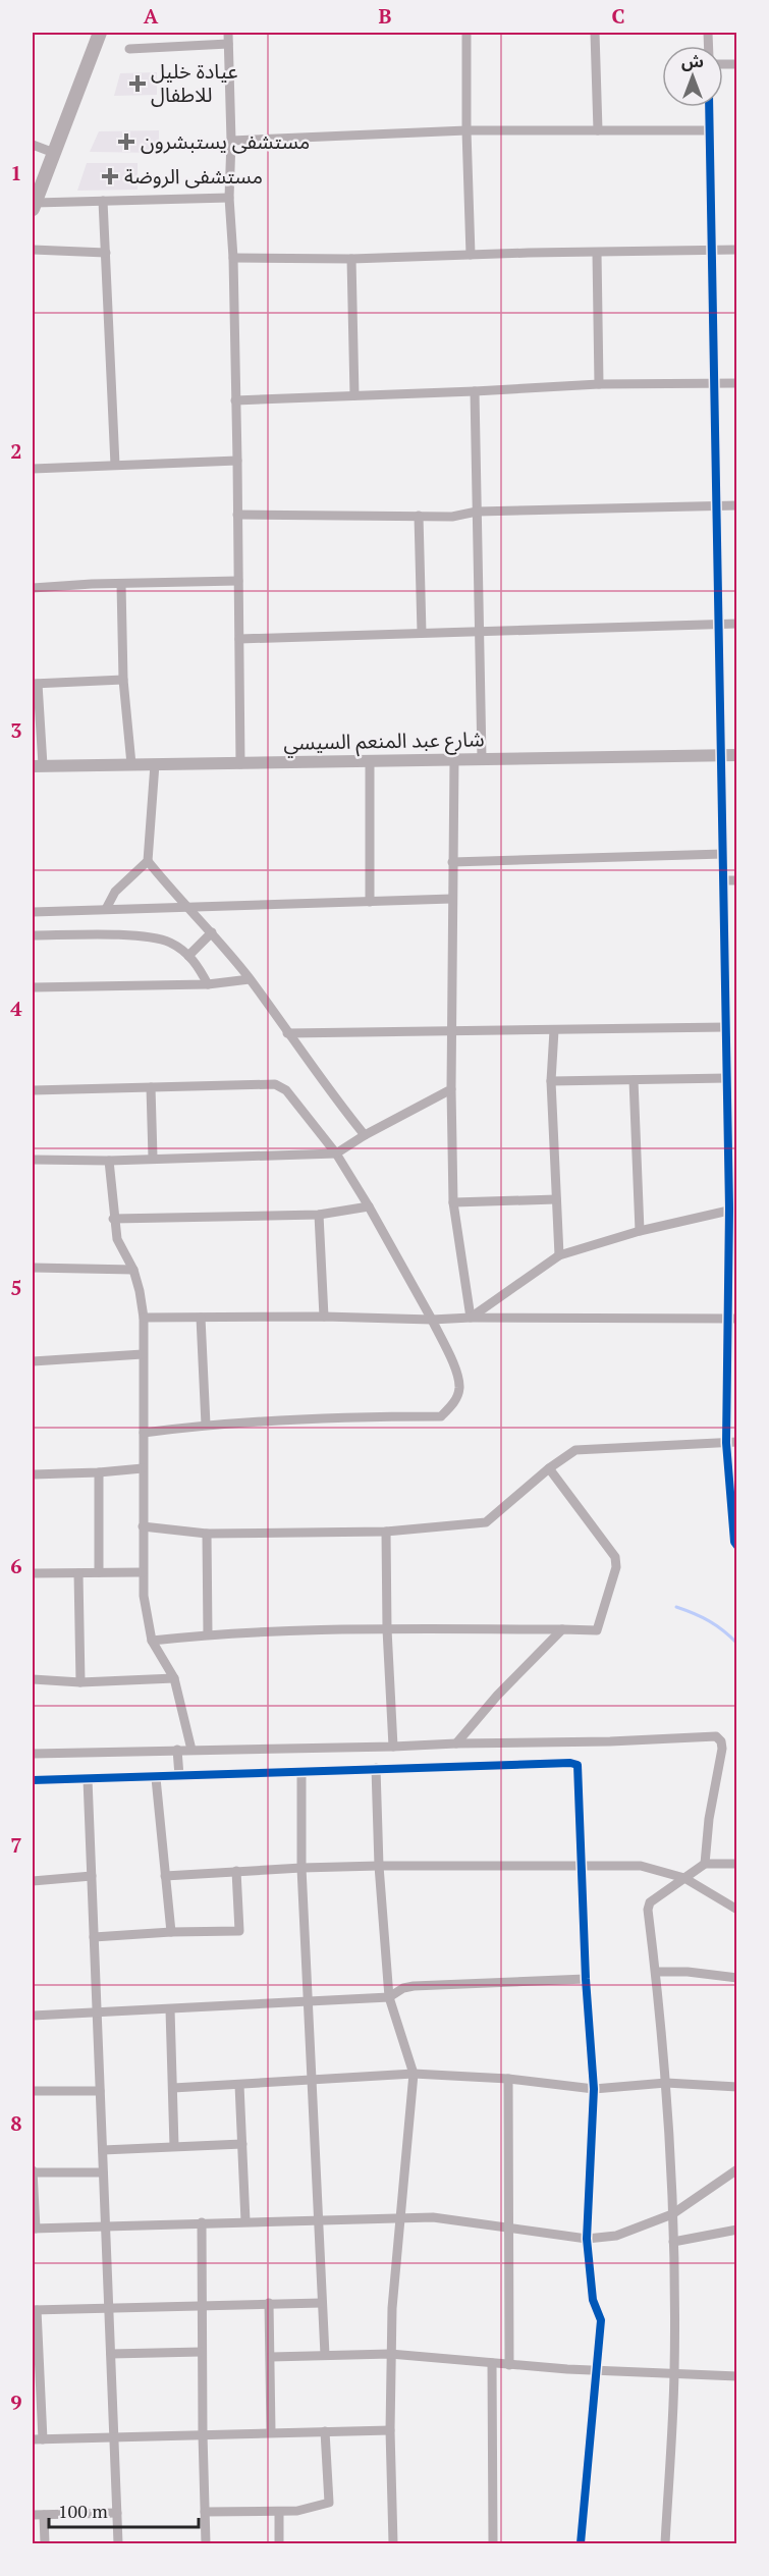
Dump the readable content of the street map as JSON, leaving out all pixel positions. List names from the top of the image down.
{
  "streets": {
    "street": ["شارع عبد المنعم السيسي"]
  },
  "places": {
    "health": ["عيادة خليل للاطفال", "مستشفى يستبشرون", "مستشفى الروضة"]
  },
  "scale_bar": "100 m",
  "north": "top",
  "grid": {
    "columns": ["A", "B", "C"],
    "rows": [
      "1",
      "2",
      "3",
      "4",
      "5",
      "6",
      "7",
      "8",
      "9"
    ]
  }
}
